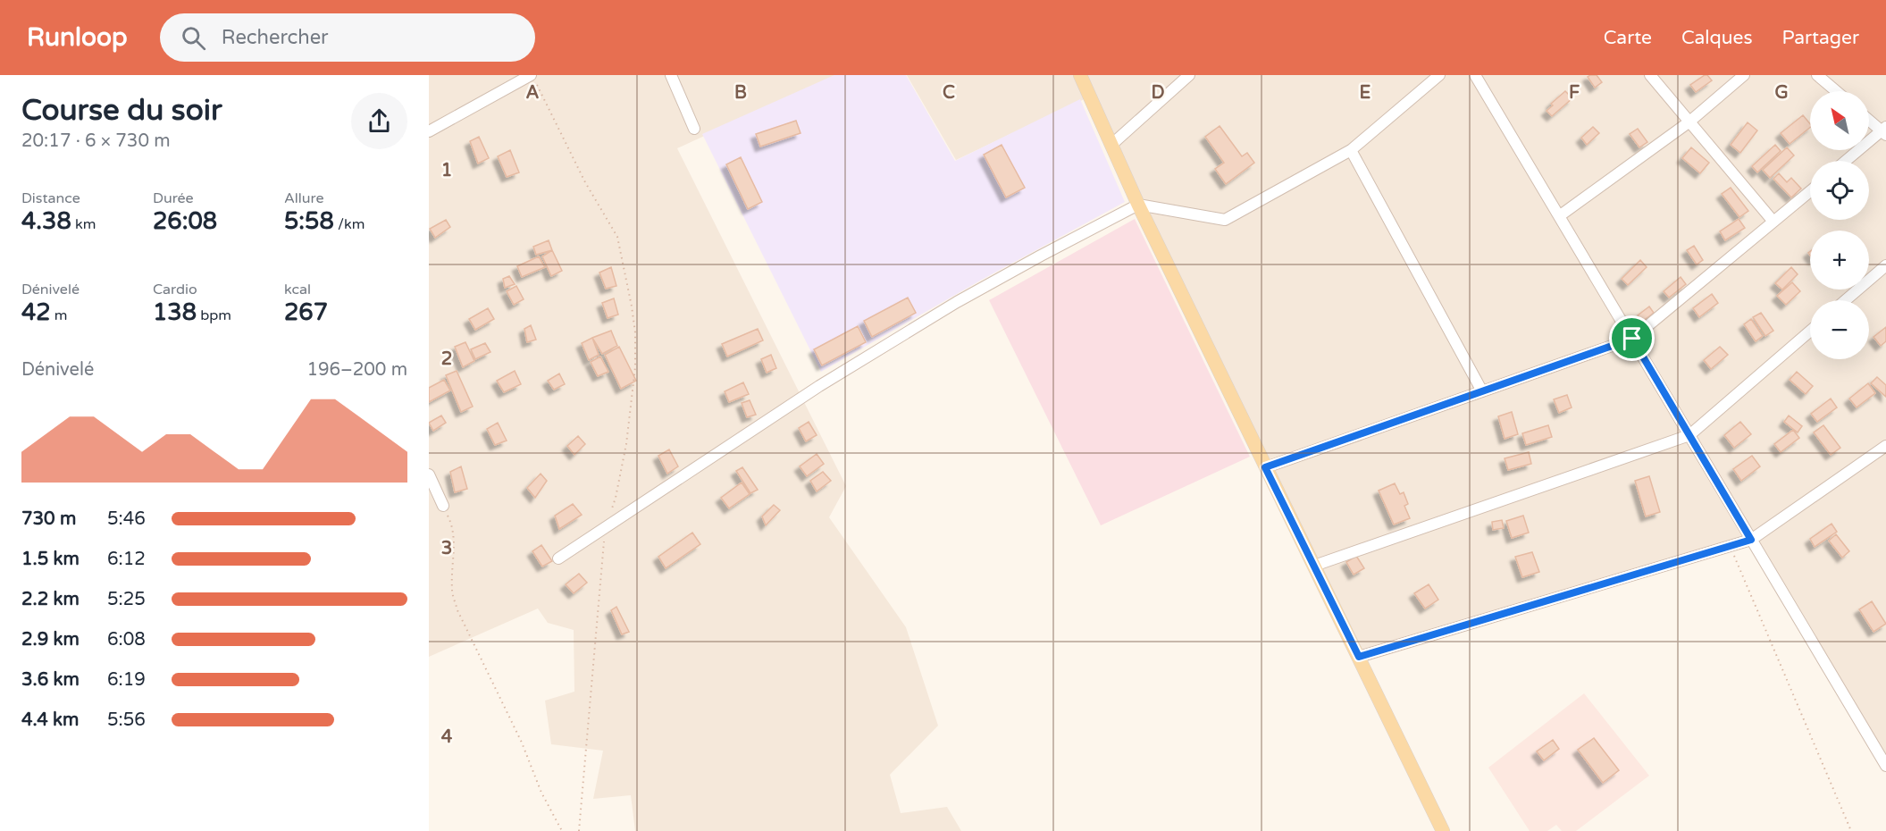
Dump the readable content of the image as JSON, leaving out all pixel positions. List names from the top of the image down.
{
  "north": "top left",
  "page": {
    "header": "Runloop",
    "search": "Rechercher",
    "nav": ["Carte", "Calques", "Partager"],
    "heading": ["Course du soir", "20:17 · 6 × 730 m"],
    "map_buttons": ["+", "−"],
    "stats": [
      ["Distance", "4.38 km"],
      ["Durée", "26:08"],
      ["Allure", "5:58 /km"],
      ["Dénivelé", "42 m"],
      ["Cardio", "138 bpm"],
      ["kcal", "267"]
    ],
    "chart": ["Dénivelé", "196–200 m"],
    "list": [
      {
        "name": "730 m",
        "note": "5:46"
      },
      {
        "name": "1.5 km",
        "note": "6:12"
      },
      {
        "name": "2.2 km",
        "note": "5:25"
      },
      {
        "name": "2.9 km",
        "note": "6:08"
      },
      {
        "name": "3.6 km",
        "note": "6:19"
      },
      {
        "name": "4.4 km",
        "note": "5:56"
      }
    ]
  },
  "grid": {
    "columns": [
      "A",
      "B",
      "C",
      "D",
      "E",
      "F",
      "G"
    ],
    "rows": [
      "1",
      "2",
      "3",
      "4"
    ]
  }
}
